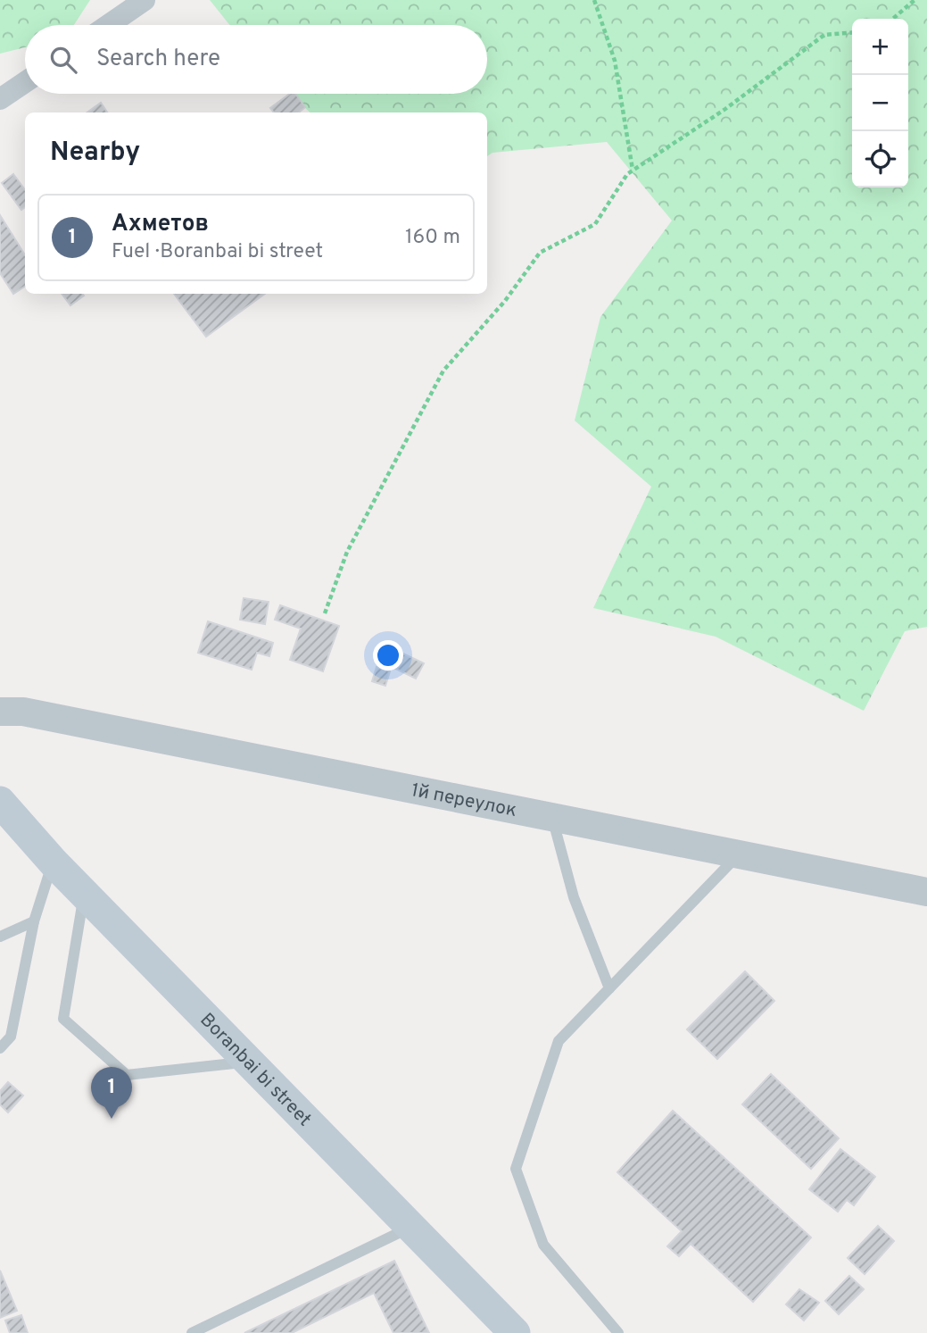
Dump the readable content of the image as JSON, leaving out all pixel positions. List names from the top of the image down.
{
  "streets": {
    "main road": ["Boranbai bi street"],
    "street": ["1й переулок"]
  },
  "page": {
    "map_buttons": ["+", "−"],
    "search": "Search here",
    "heading": "Nearby",
    "list": [
      {
        "mark": "1",
        "name": "Ахметов",
        "note": "Fuel · Boranbai bi street",
        "value": "160 m"
      }
    ],
    "pins": "1"
  }
}
